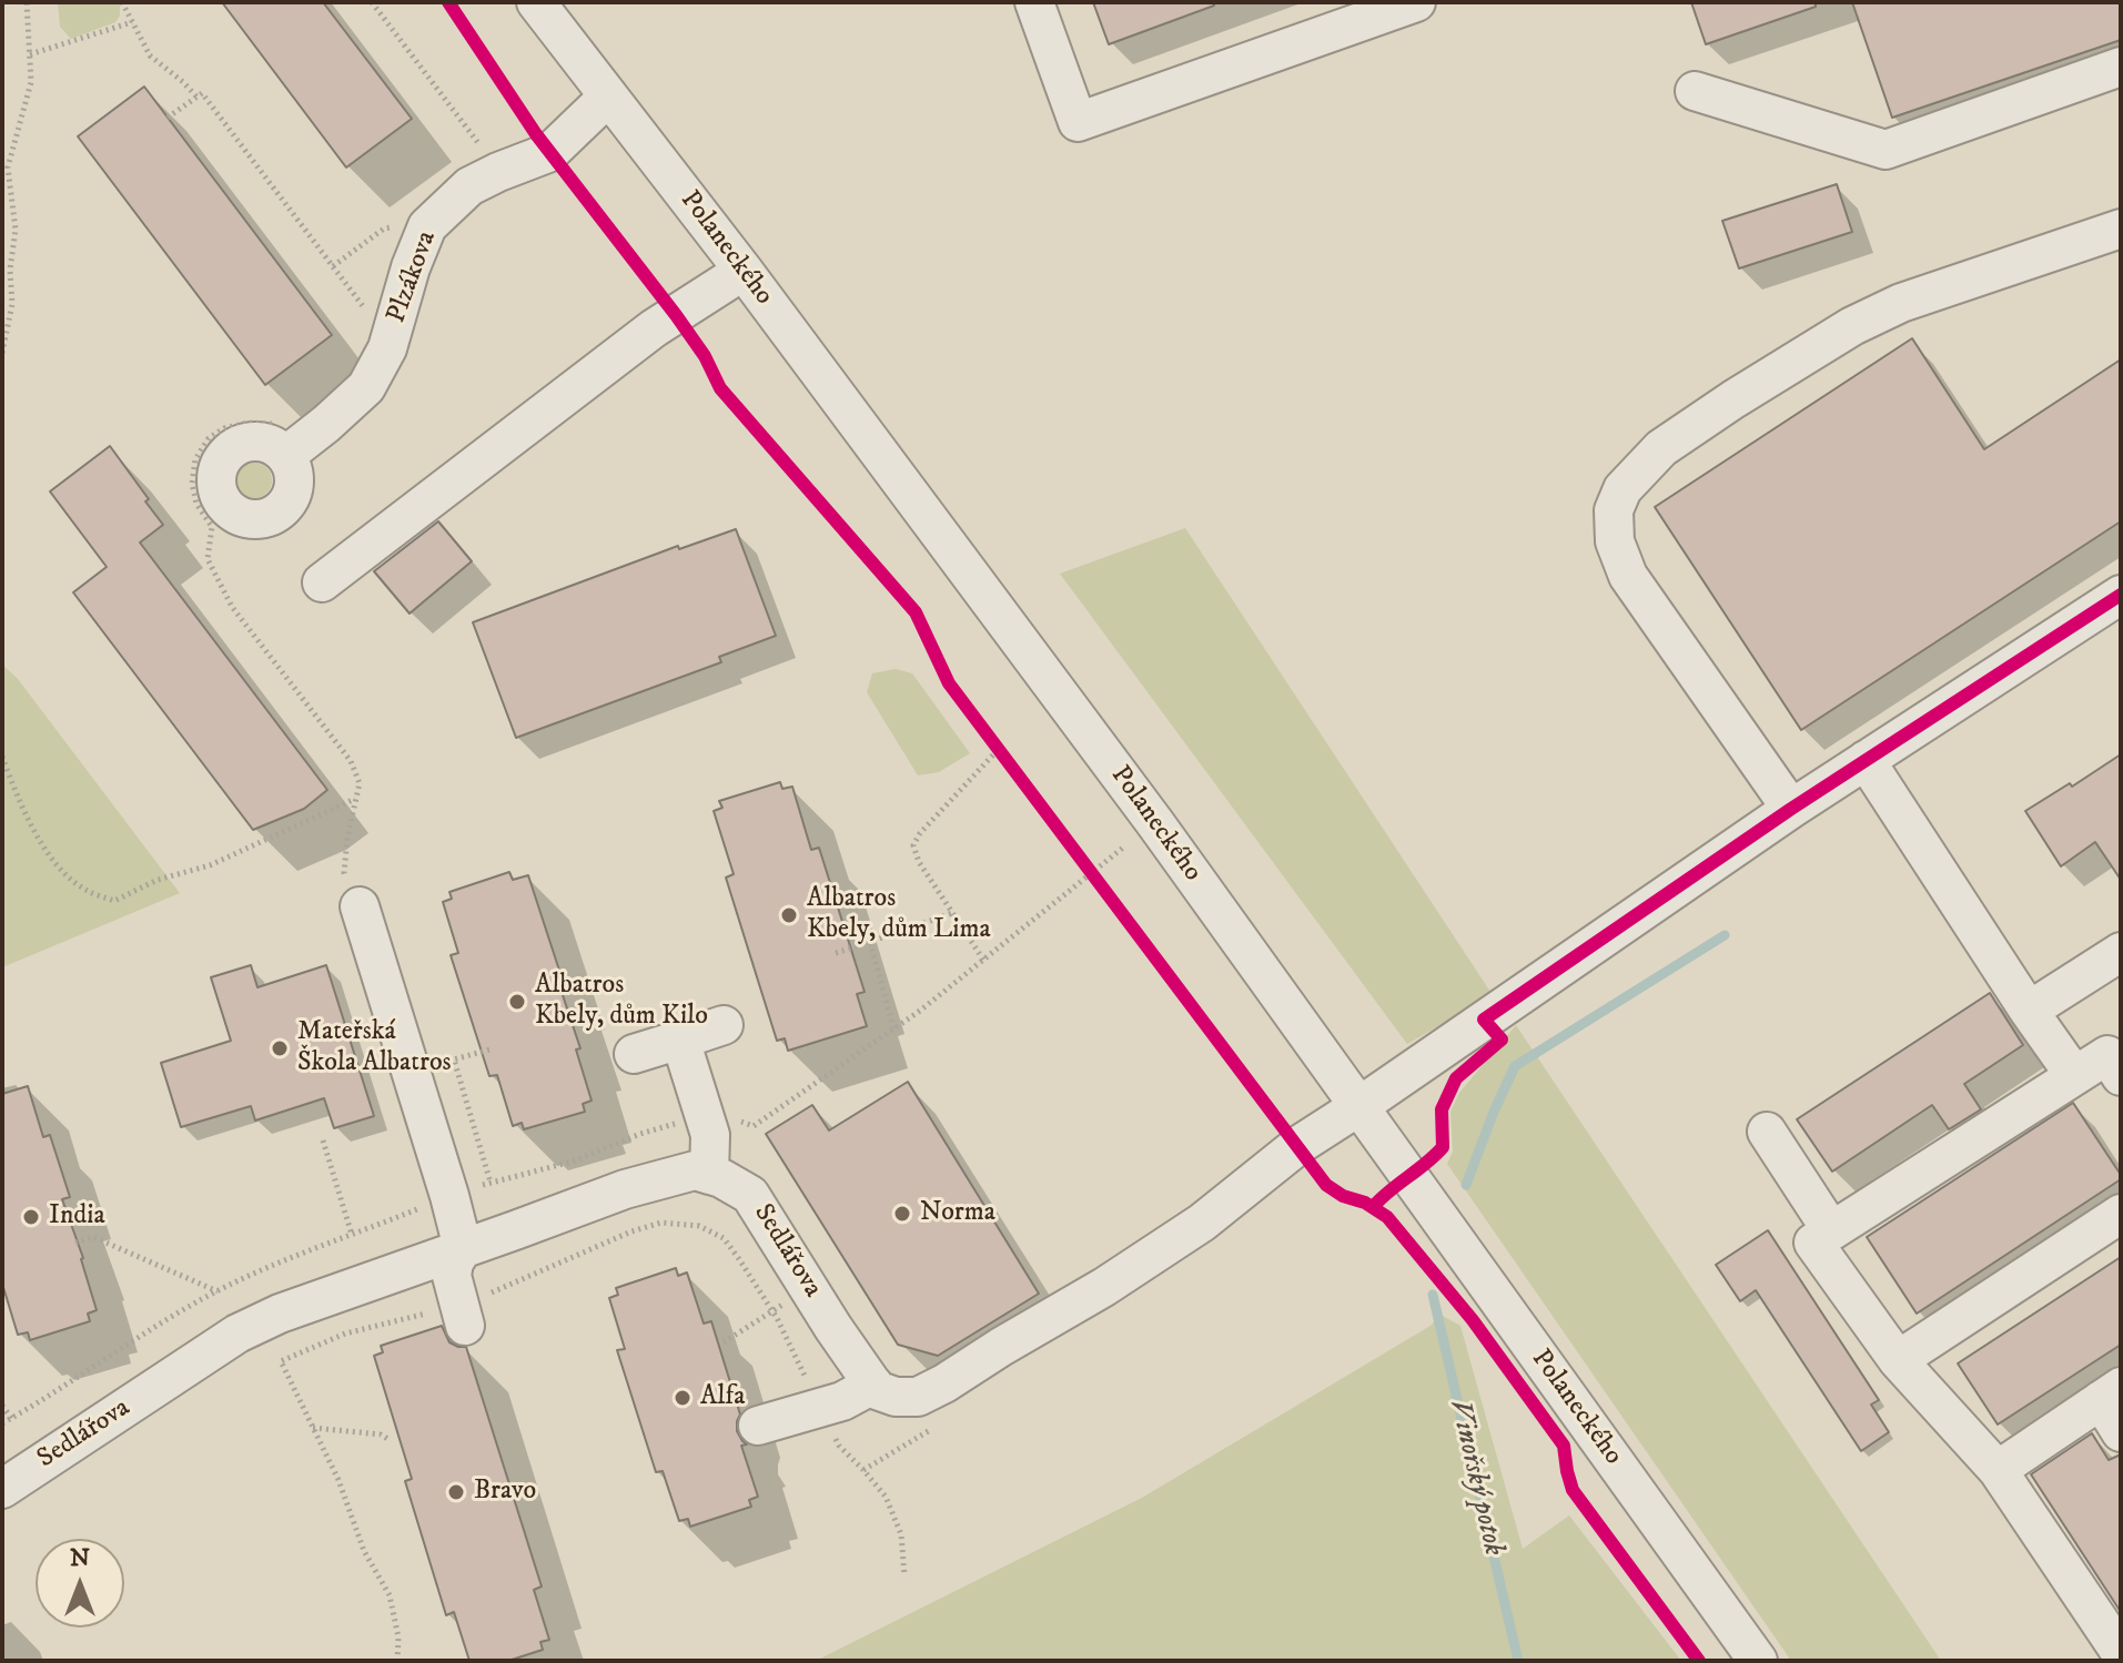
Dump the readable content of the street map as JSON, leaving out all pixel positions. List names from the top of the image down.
{
  "streets": {
    "street": ["Polaneckého", "Plzákova", "Sedlářova"]
  },
  "crossings": [
    ["Polaneckého", "Plzákova"]
  ],
  "water": ["Vinořský potok"],
  "places": [
    "Albatros Kbely, dům Lima",
    "Albatros Kbely, dům Kilo",
    "Mateřská Škola Albatros",
    "Norma",
    "India",
    "Alfa",
    "Bravo"
  ],
  "north": "top"
}
